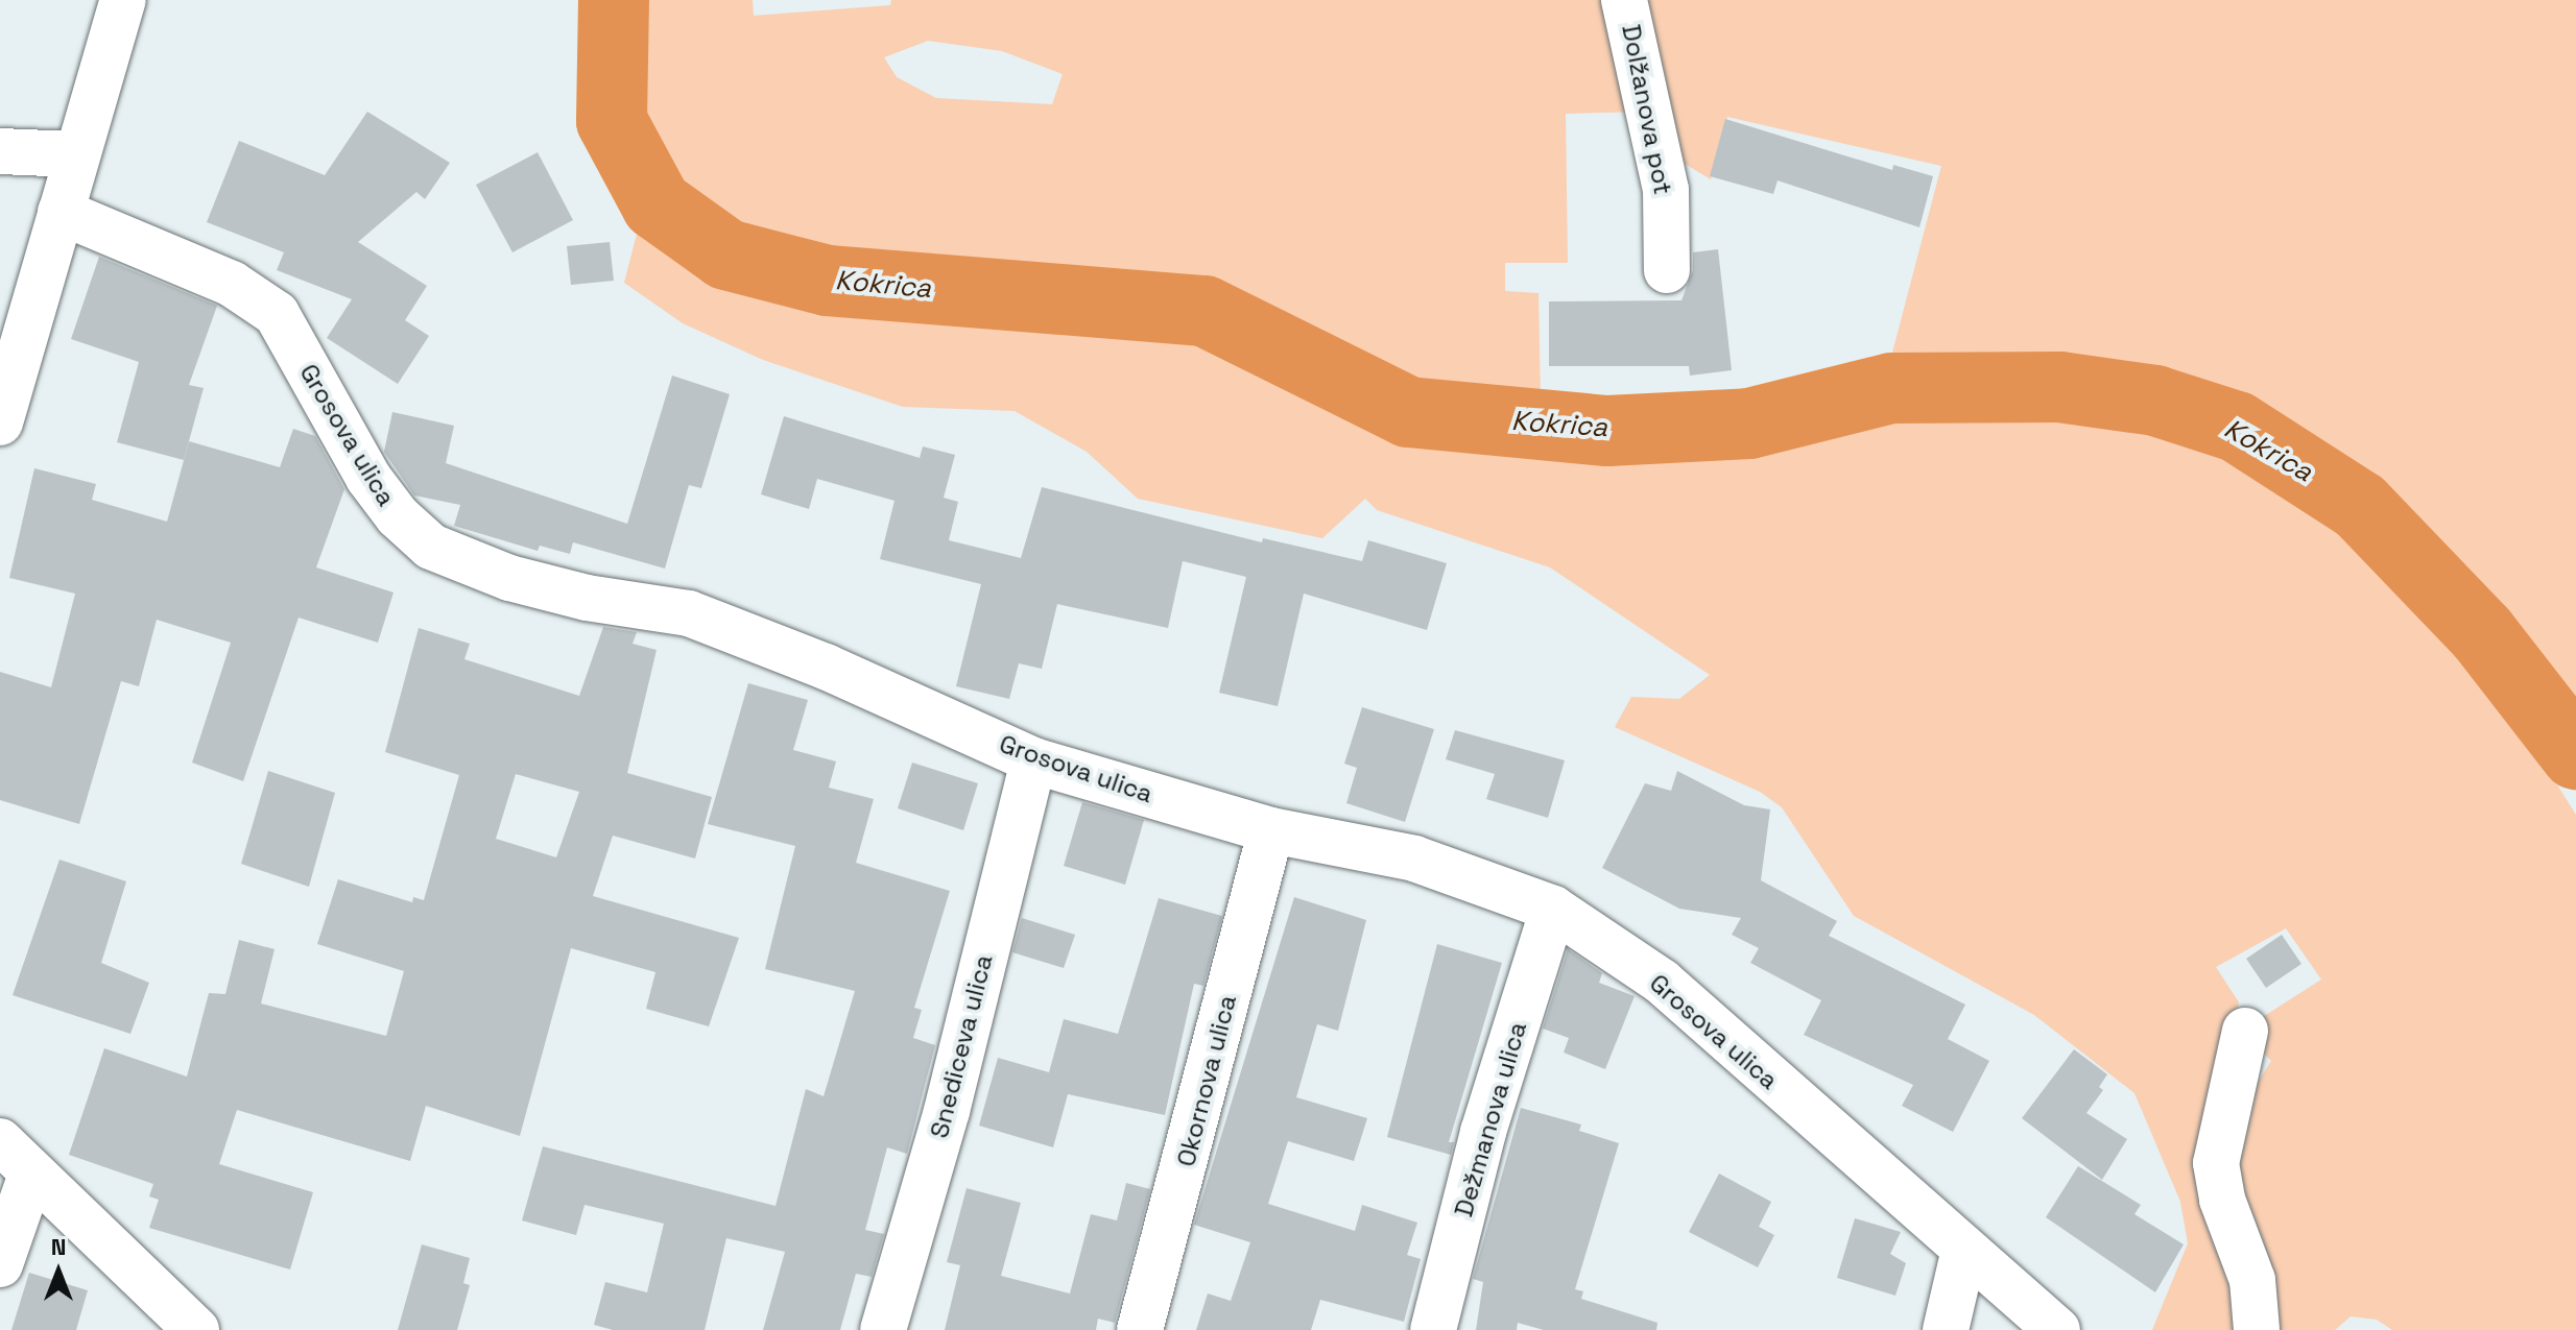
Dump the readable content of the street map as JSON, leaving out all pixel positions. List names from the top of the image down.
{
  "streets": {
    "street": [
      "Dolžanova pot",
      "Grosova ulica",
      "Snediceva ulica",
      "Okornova ulica",
      "Dežmanova ulica"
    ]
  },
  "crossings": [
    ["Grosova ulica", "Snediceva ulica"],
    ["Grosova ulica", "Okornova ulica"],
    ["Grosova ulica", "Dežmanova ulica"]
  ],
  "water": ["Kokrica"],
  "north": "top"
}
